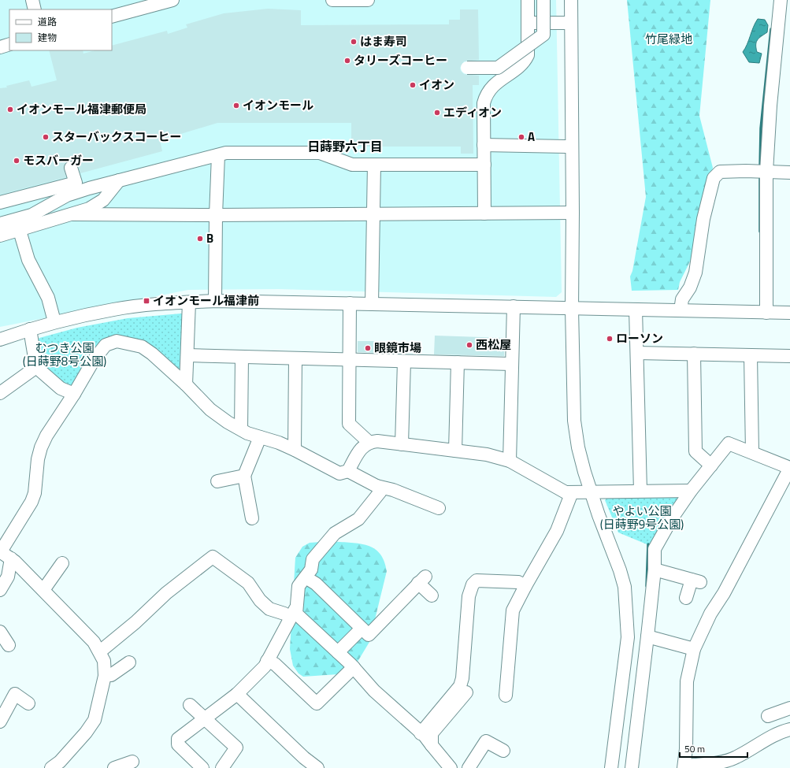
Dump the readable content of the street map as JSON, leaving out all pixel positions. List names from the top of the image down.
{
  "districts": ["日蒔野六丁目"],
  "parks": ["竹尾緑地", "むつき公園 (日蒔野8号公園)", "やよい公園 (日蒔野9号公園)"],
  "places": {
    "other": [
      "はま寿司",
      "タリーズコーヒー",
      "イオン",
      "イオンモール",
      "イオンモール福津郵便局",
      "エディオン",
      "スターバックスコーヒー",
      "A",
      "モスバーガー",
      "B",
      "ローソン",
      "西松屋",
      "眼鏡市場"
    ],
    "transit": ["イオンモール福津前"]
  },
  "legend": ["道路", "建物"],
  "scale_bar": "50 m"
}
